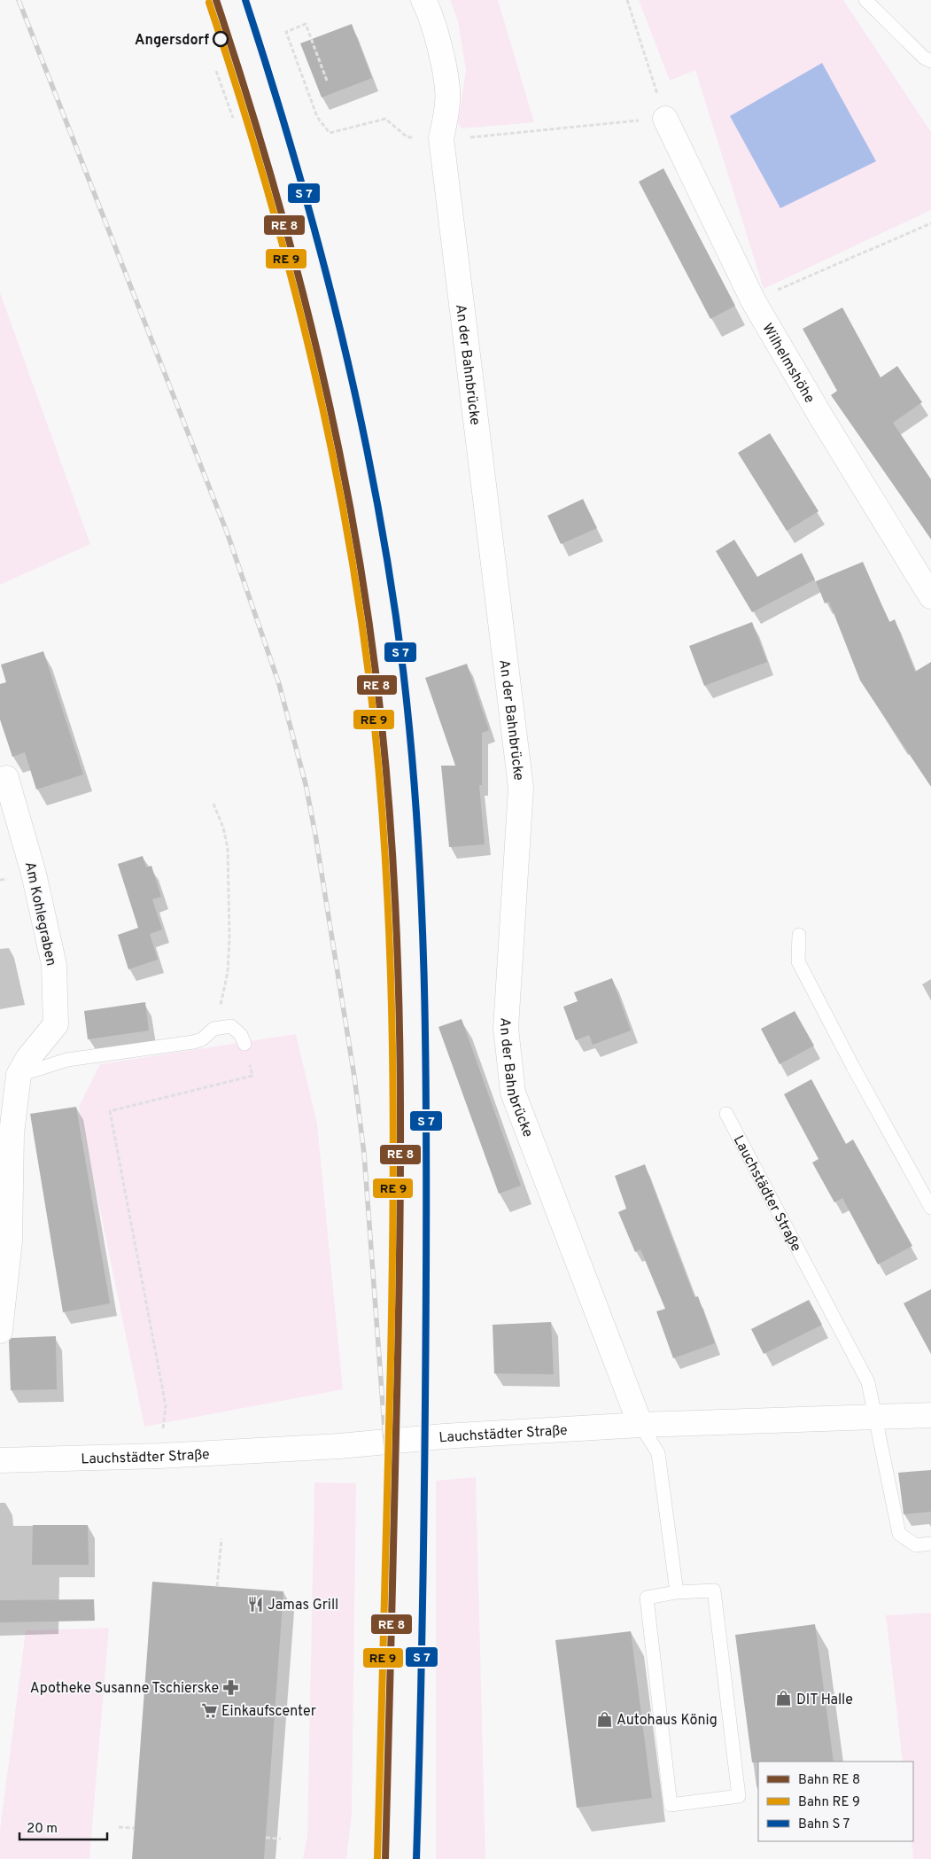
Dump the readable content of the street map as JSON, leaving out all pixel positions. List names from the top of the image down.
{
  "streets": {
    "street": [
      "Wilhelmshöhe",
      "An der Bahnbrücke",
      "Am Kohlegraben",
      "Lauchstädter Straße"
    ]
  },
  "crossings": [
    ["An der Bahnbrücke", "Lauchstädter Straße"]
  ],
  "places": {
    "other": ["Angersdorf"],
    "restaurant": ["Jamas Grill"],
    "pharmacy": ["Apotheke Susanne Tschierske"],
    "shop": ["DIT Halle", "Autohaus König"],
    "supermarket": ["Einkaufscenter"]
  },
  "legend": ["Bahn RE 8", "Bahn RE 9", "Bahn S 7"],
  "scale_bar": "20 m"
}
